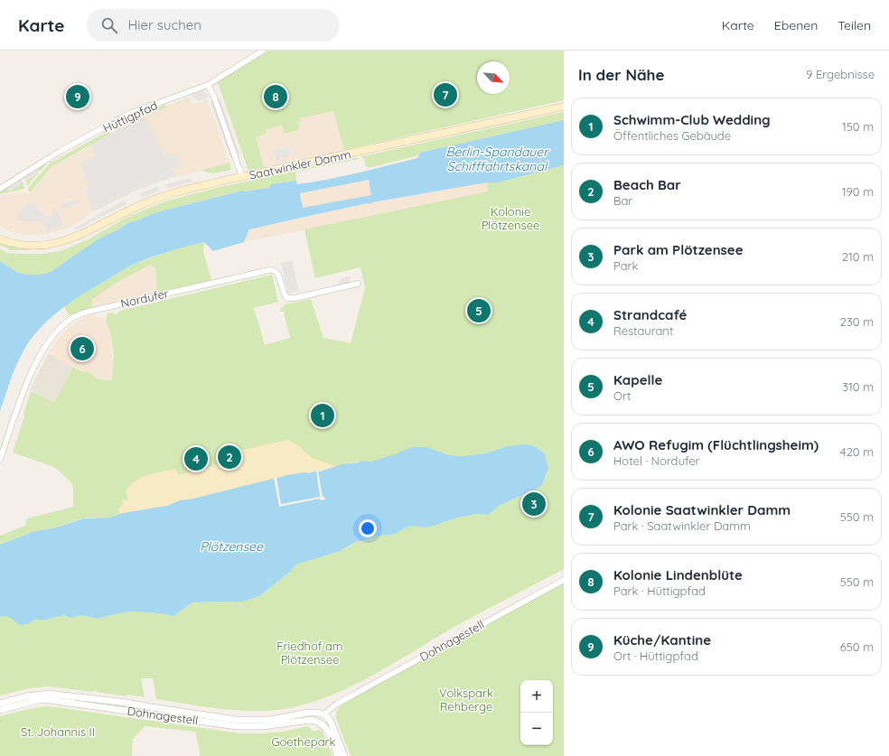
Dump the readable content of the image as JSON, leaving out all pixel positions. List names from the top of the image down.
{
  "streets": {
    "main road": ["Saatwinkler Damm"],
    "street": ["Hüttigpfad", "Nordufer", "Dohnagestell"]
  },
  "water": ["Berlin-Spandauer Schifffahrtskanal", "Plötzensee"],
  "parks": [
    "Kolonie Plötzensee",
    "Friedhof am Plötzensee",
    "Volkspark Rehberge",
    "St. Johannis II",
    "Goethepark"
  ],
  "north": "bottom right",
  "page": {
    "header": "Karte",
    "search": "Hier suchen",
    "nav": ["Karte", "Ebenen", "Teilen"],
    "heading": ["In der Nähe", "9 Ergebnisse"],
    "pins": [
      "7",
      "8",
      "9",
      "5",
      "6",
      "1",
      "2",
      "4",
      "3"
    ],
    "list": [
      {
        "mark": "1",
        "name": "Schwimm-Club Wedding",
        "note": "Öffentliches Gebäude",
        "value": "150 m"
      },
      {
        "mark": "2",
        "name": "Beach Bar",
        "note": "Bar",
        "value": "190 m"
      },
      {
        "mark": "3",
        "name": "Park am Plötzensee",
        "note": "Park",
        "value": "210 m"
      },
      {
        "mark": "4",
        "name": "Strandcafé",
        "note": "Restaurant",
        "value": "230 m"
      },
      {
        "mark": "5",
        "name": "Kapelle",
        "note": "Ort",
        "value": "310 m"
      },
      {
        "mark": "6",
        "name": "AWO Refugim (Flüchtlingsheim)",
        "note": "Hotel · Nordufer",
        "value": "420 m"
      },
      {
        "mark": "7",
        "name": "Kolonie Saatwinkler Damm",
        "note": "Park · Saatwinkler Damm",
        "value": "550 m"
      },
      {
        "mark": "8",
        "name": "Kolonie Lindenblüte",
        "note": "Park · Hüttigpfad",
        "value": "550 m"
      },
      {
        "mark": "9",
        "name": "Küche/Kantine",
        "note": "Ort · Hüttigpfad",
        "value": "650 m"
      }
    ],
    "map_buttons": ["+", "−"]
  }
}
